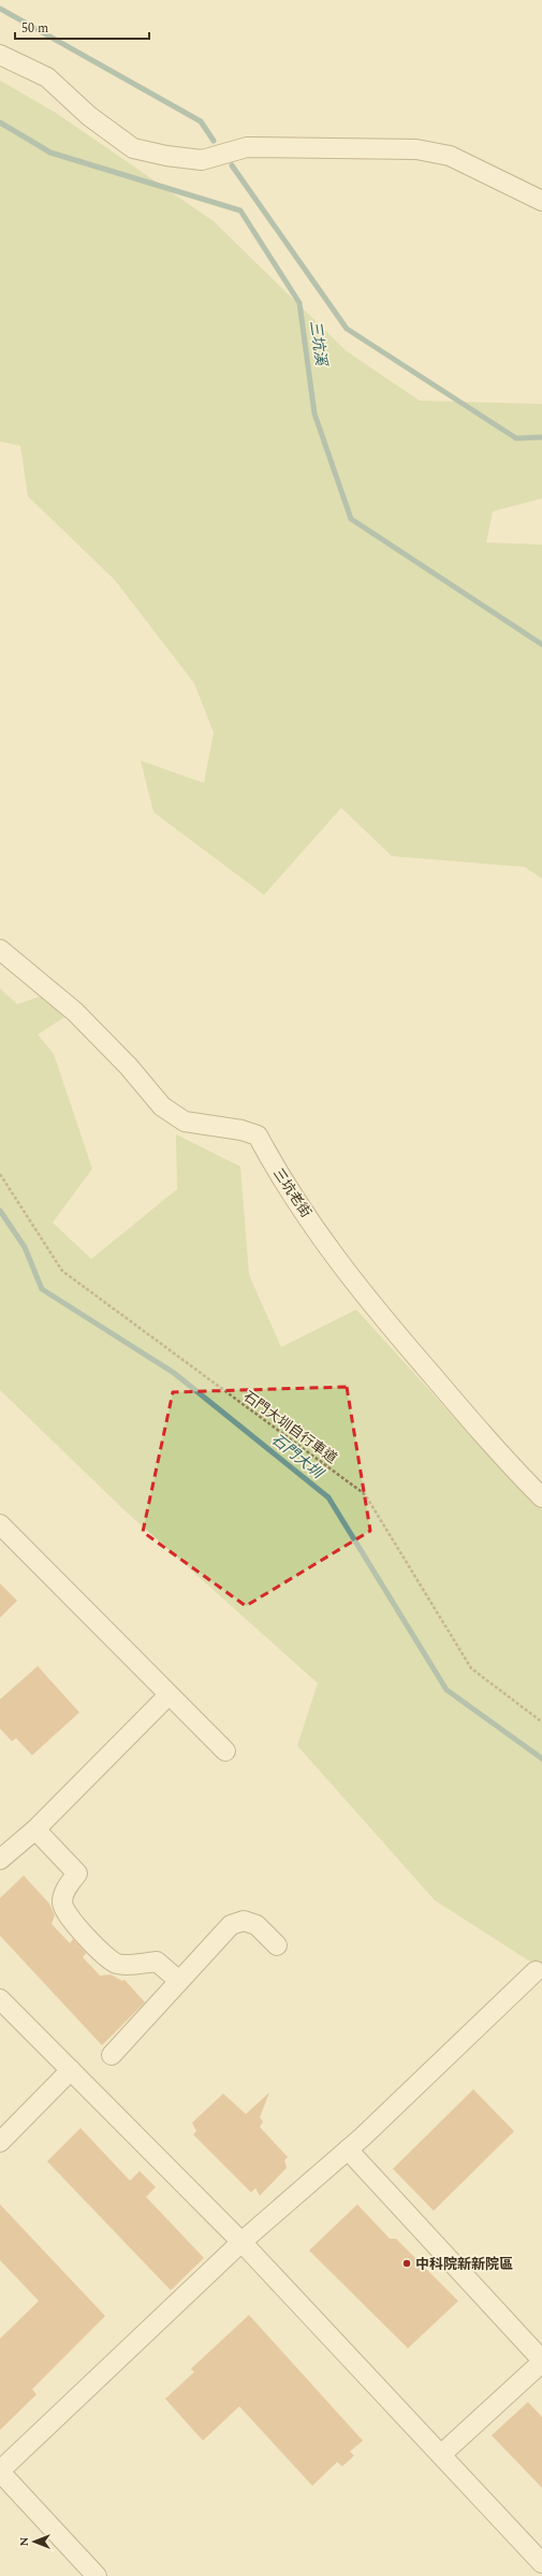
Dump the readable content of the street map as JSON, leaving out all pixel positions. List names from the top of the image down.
{
  "streets": {
    "street": ["三坑老街"],
    "path": ["石門大圳自行車道"]
  },
  "water": ["三坑溪", "石門大圳"],
  "places": ["中科院新新院區"],
  "scale_bar": "50 m",
  "north": "left"
}
